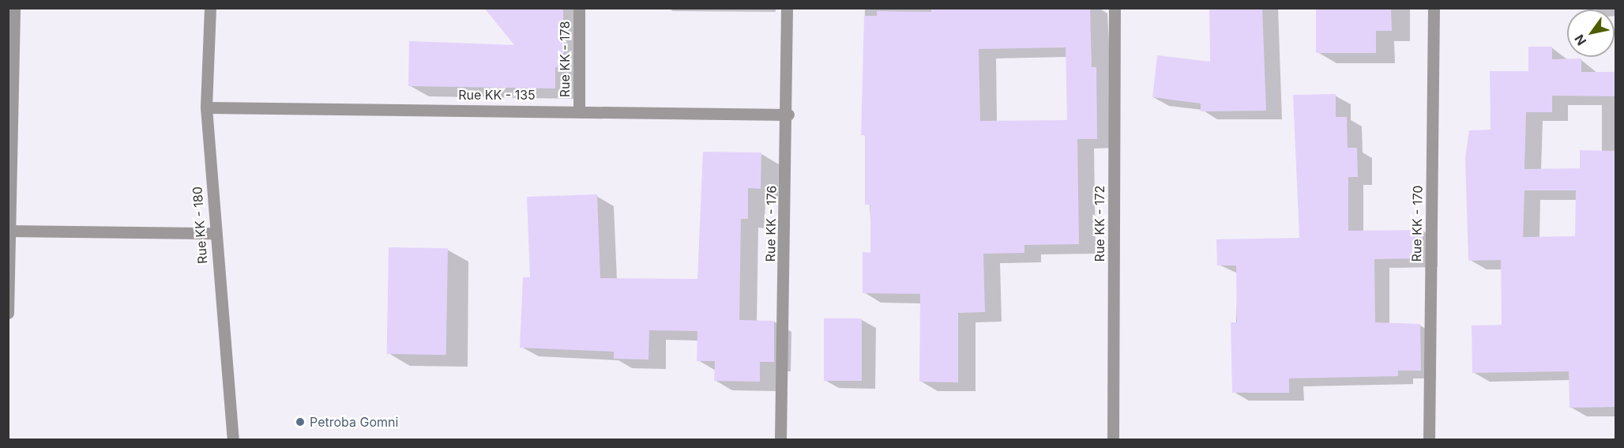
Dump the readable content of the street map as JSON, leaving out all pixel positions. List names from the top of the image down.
{
  "streets": {
    "street": [
      "Rue KK - 178",
      "Rue KK - 135",
      "Rue KK - 176",
      "Rue KK - 172",
      "Rue KK - 170",
      "Rue KK - 180"
    ]
  },
  "crossings": [
    ["Rue KK - 178", "Rue KK - 135"],
    ["Rue KK - 135", "Rue KK - 176"],
    ["Rue KK - 135", "Rue KK - 180"]
  ],
  "places": ["Petroba Gomni"],
  "north": "bottom left"
}
